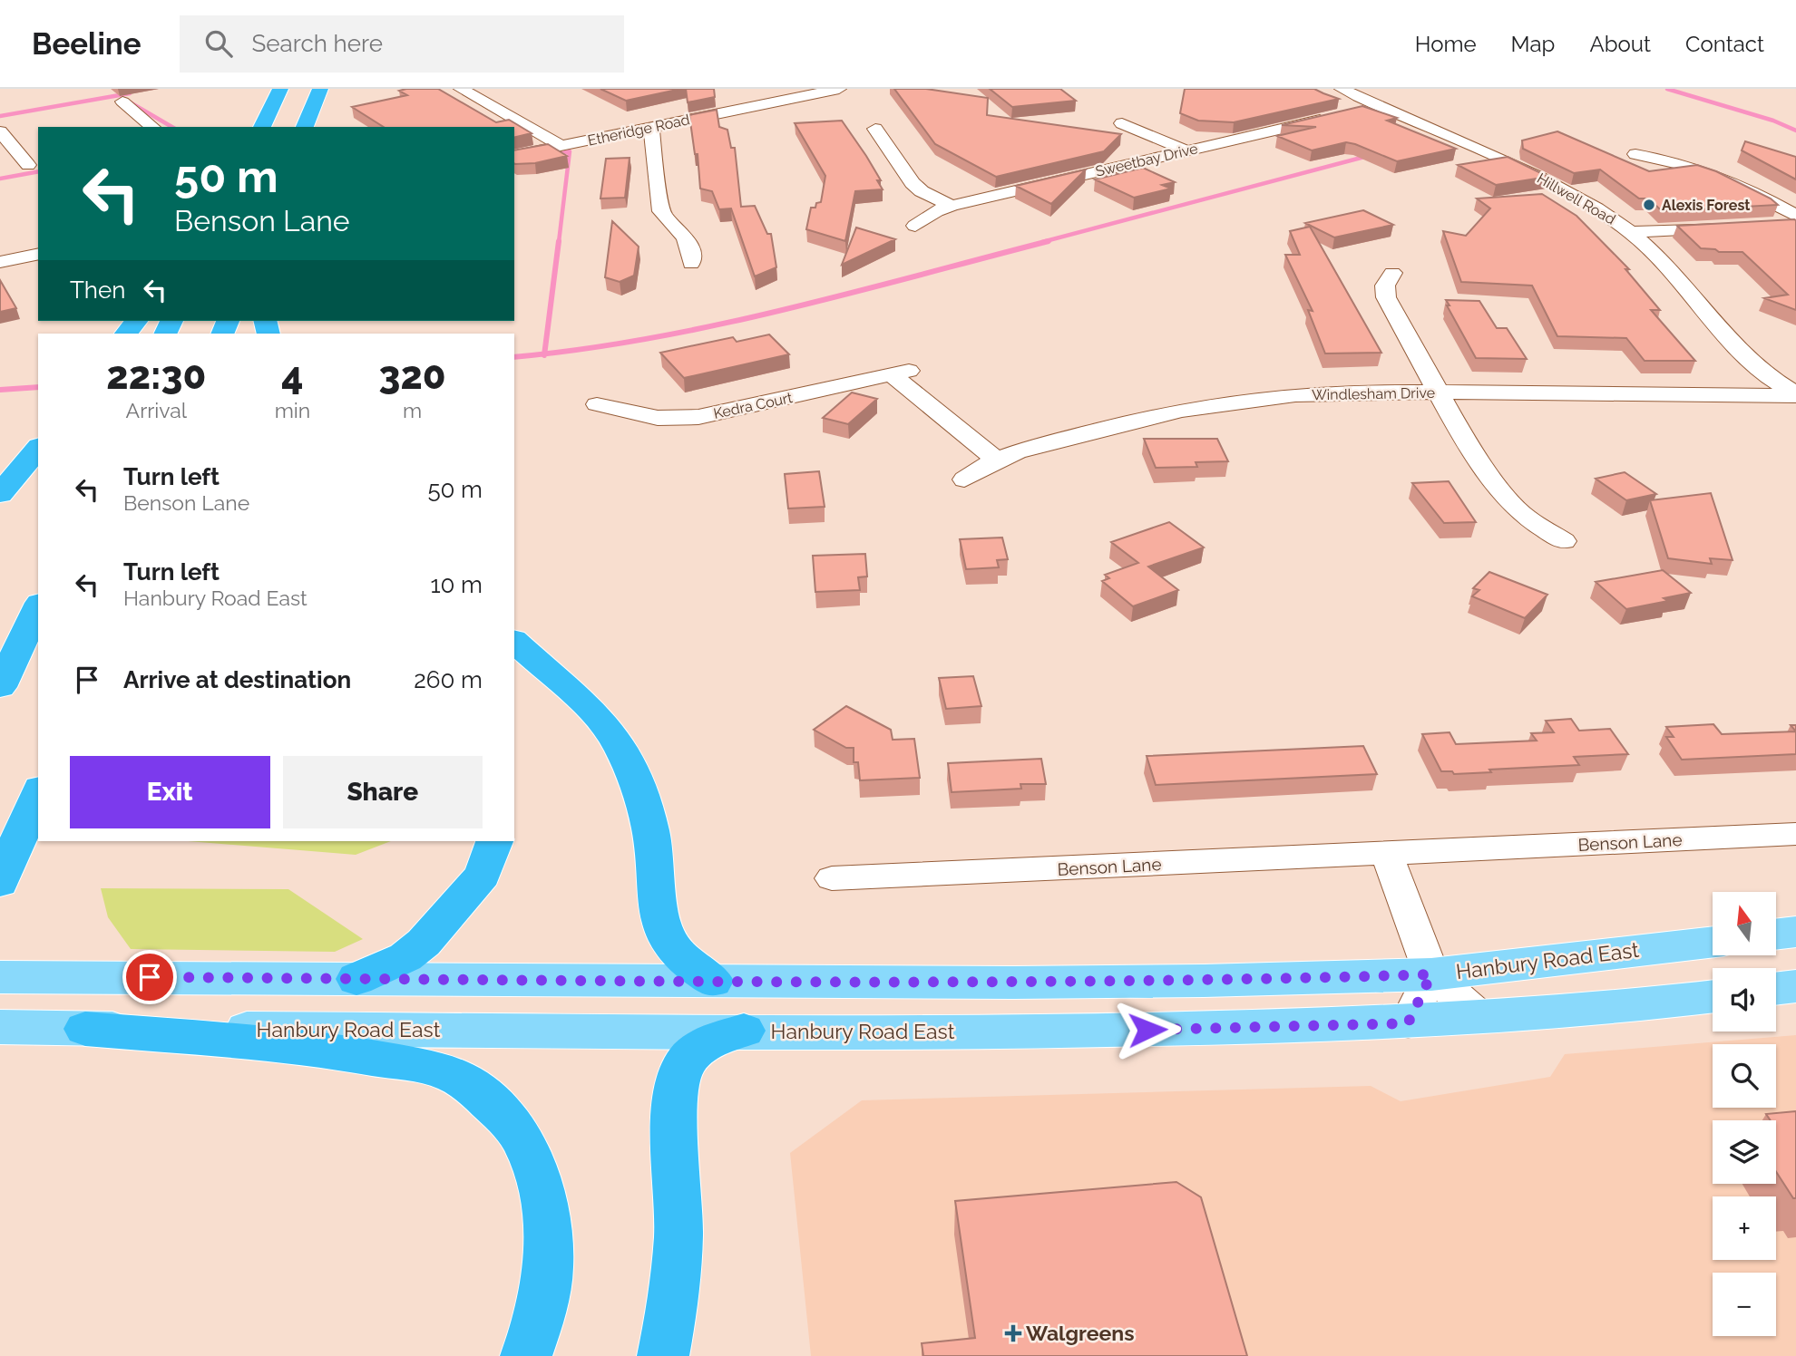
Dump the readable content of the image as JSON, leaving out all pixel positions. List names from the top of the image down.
{
  "streets": {
    "main road": ["Hanbury Road East"],
    "street": [
      "Etheridge Road",
      "Sweetbay Drive",
      "Hillwell Road",
      "Windlesham Drive",
      "Kedra Court",
      "Benson Lane"
    ]
  },
  "crossings": [
    ["Sweetbay Drive", "Hillwell Road"],
    ["Hillwell Road", "Windlesham Drive"],
    ["Windlesham Drive", "Kedra Court"]
  ],
  "places": {
    "other": ["Alexis Forest"],
    "health": ["Walgreens"]
  },
  "north": "top",
  "page": {
    "header": "Beeline",
    "search": "Search here",
    "nav": [
      "Home",
      "Map",
      "About",
      "Contact"
    ],
    "turn": ["50 m", "Benson Lane"],
    "then": "Then",
    "eta": [
      "22:30",
      "Arrival",
      "4",
      "min",
      "320",
      "m"
    ],
    "list": [
      {
        "name": "Turn left",
        "note": "Benson Lane",
        "value": "50 m"
      },
      {
        "name": "Turn left",
        "note": "Hanbury Road East",
        "value": "10 m"
      },
      {
        "name": "Arrive at destination",
        "value": "260 m"
      }
    ],
    "buttons": ["Exit", "Share"],
    "map_buttons": ["+", "−"]
  }
}
